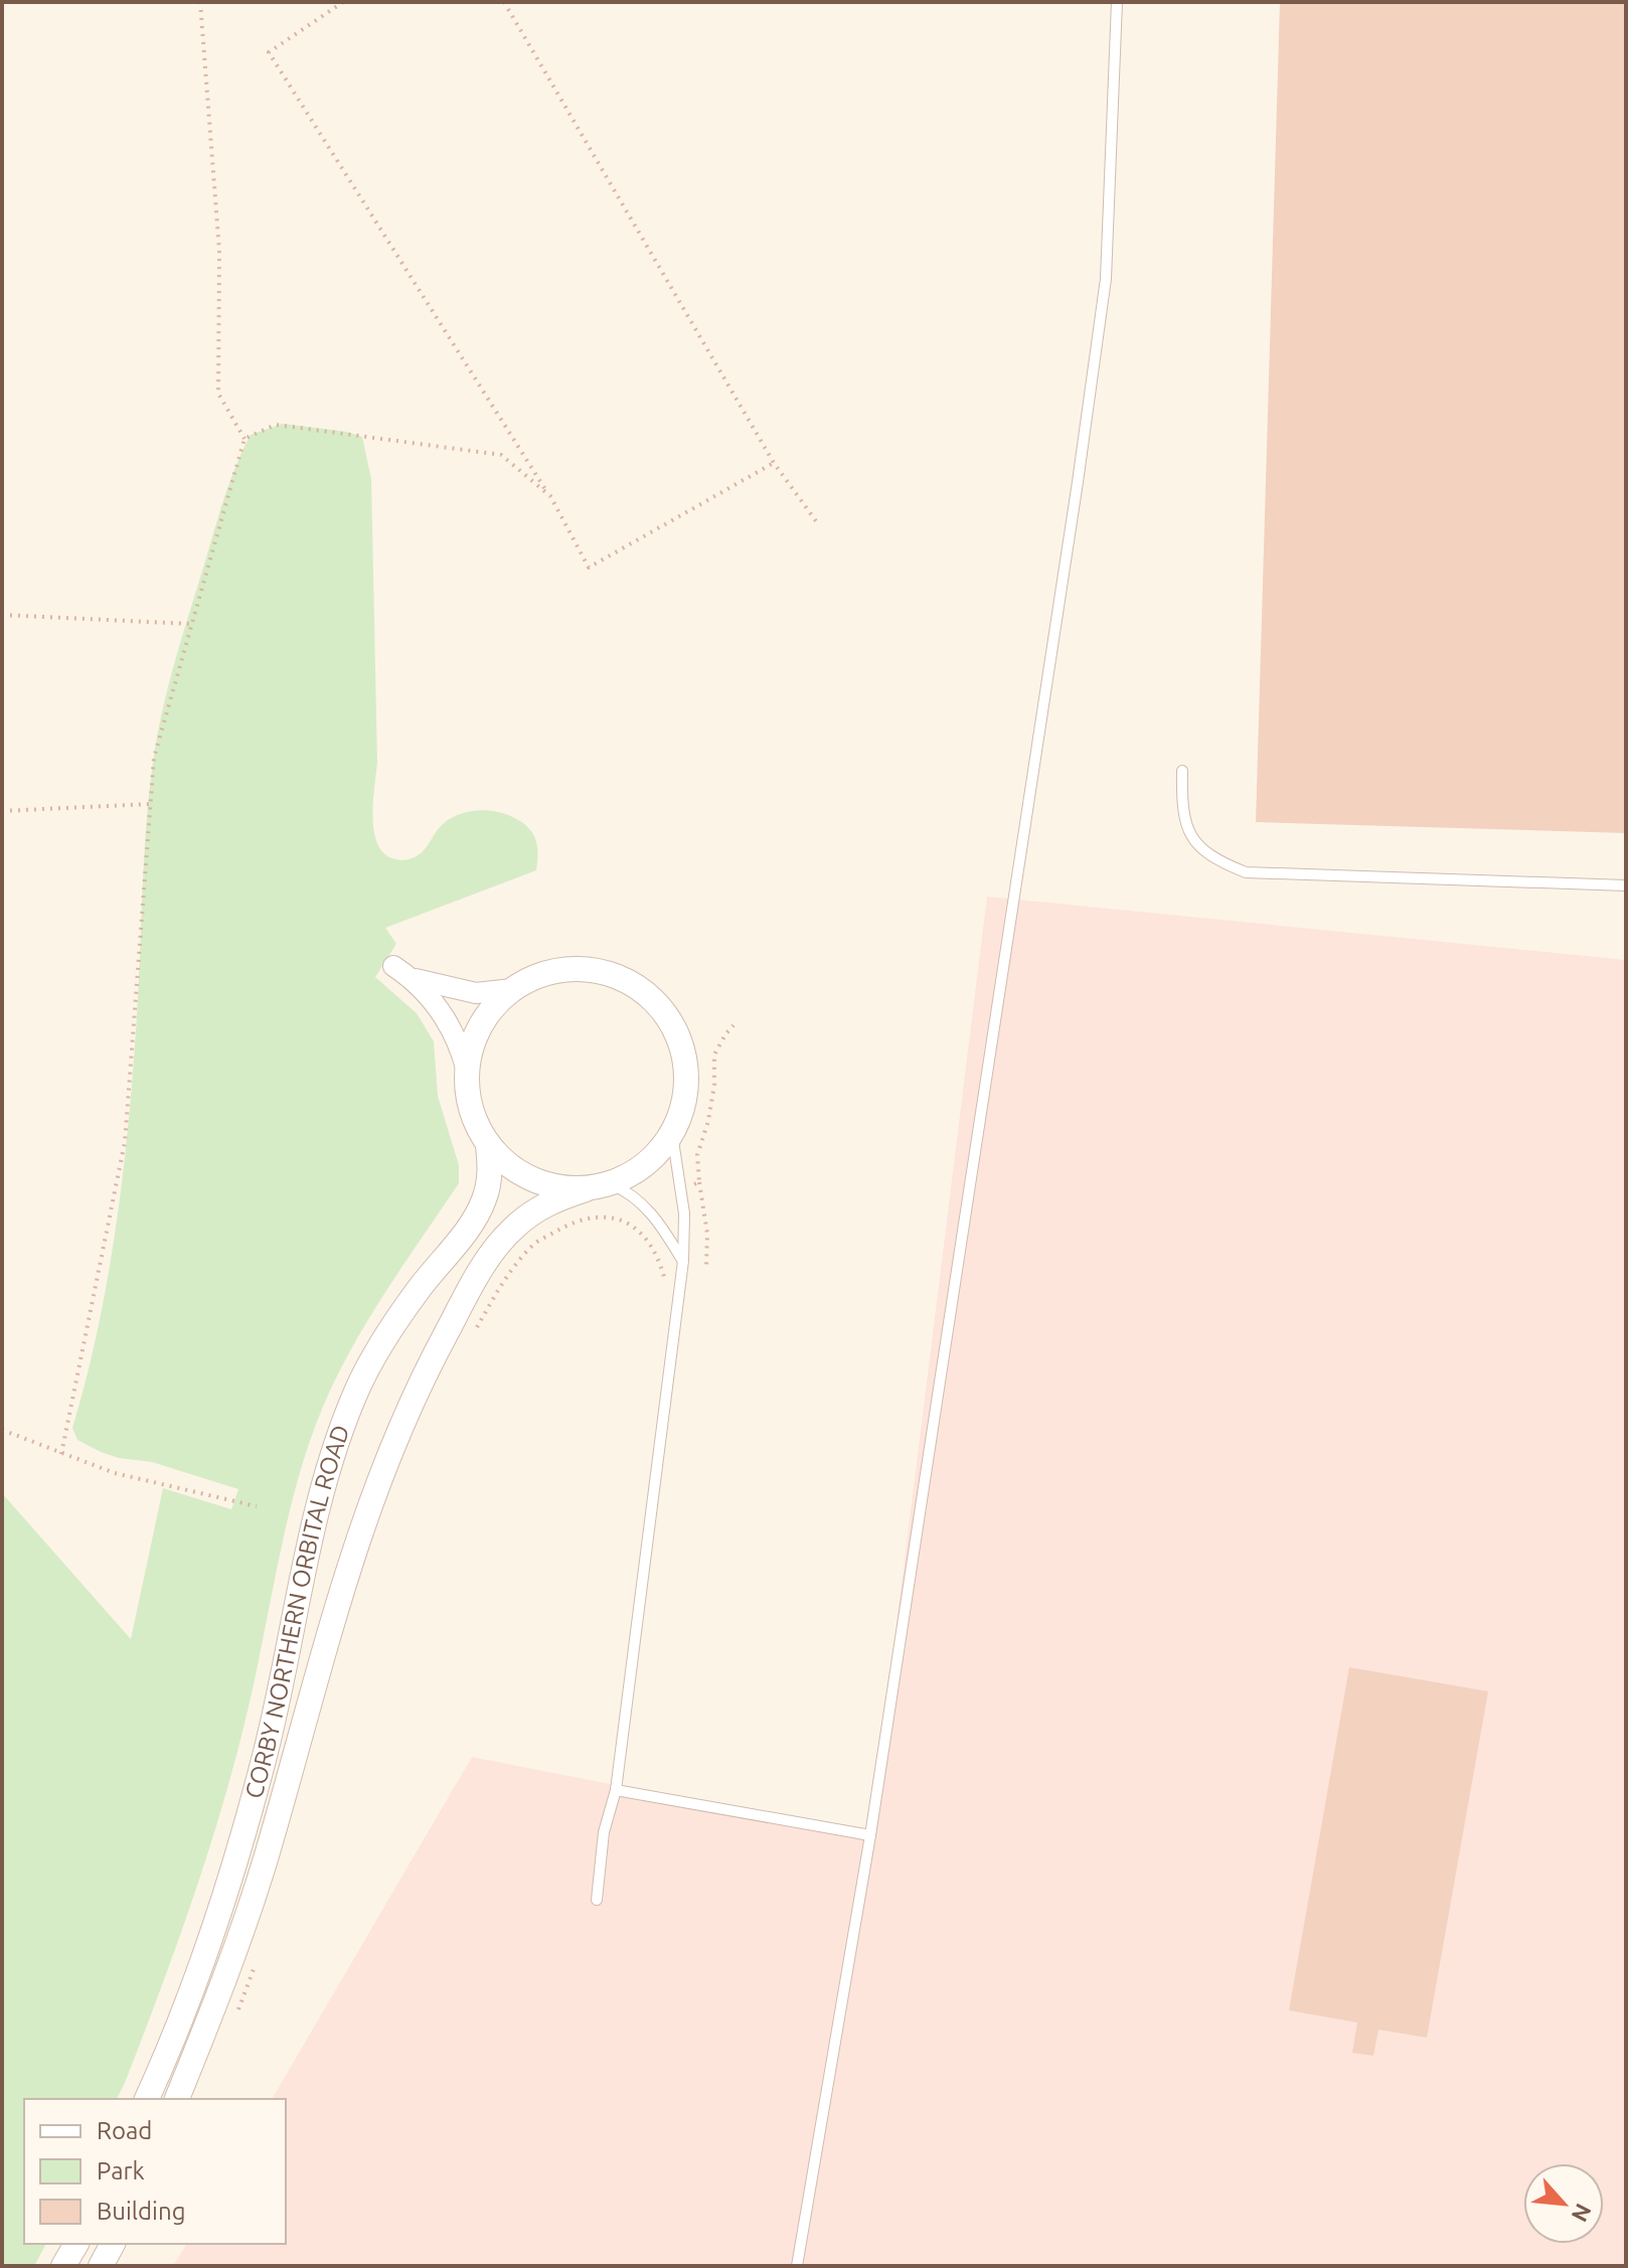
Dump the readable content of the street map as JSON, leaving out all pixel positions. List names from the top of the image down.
{
  "streets": {
    "street": ["CORBY NORTHERN ORBITAL ROAD"]
  },
  "legend": ["Road", "Park", "Building"],
  "north": "bottom right"
}
